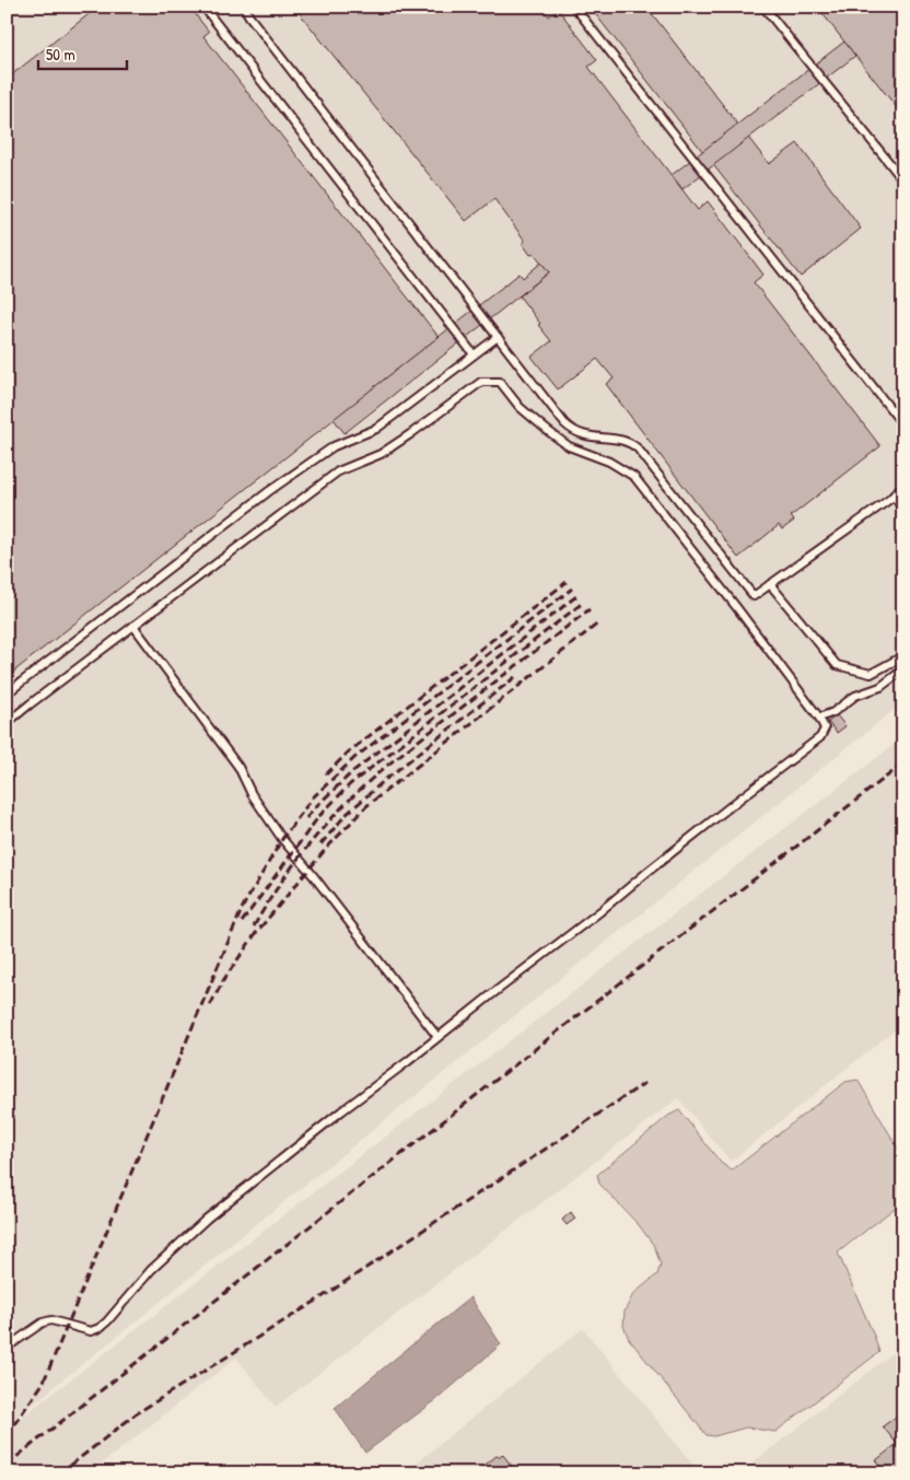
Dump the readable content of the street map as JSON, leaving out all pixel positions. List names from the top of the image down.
{
  "scale_bar": "50 m"
}
